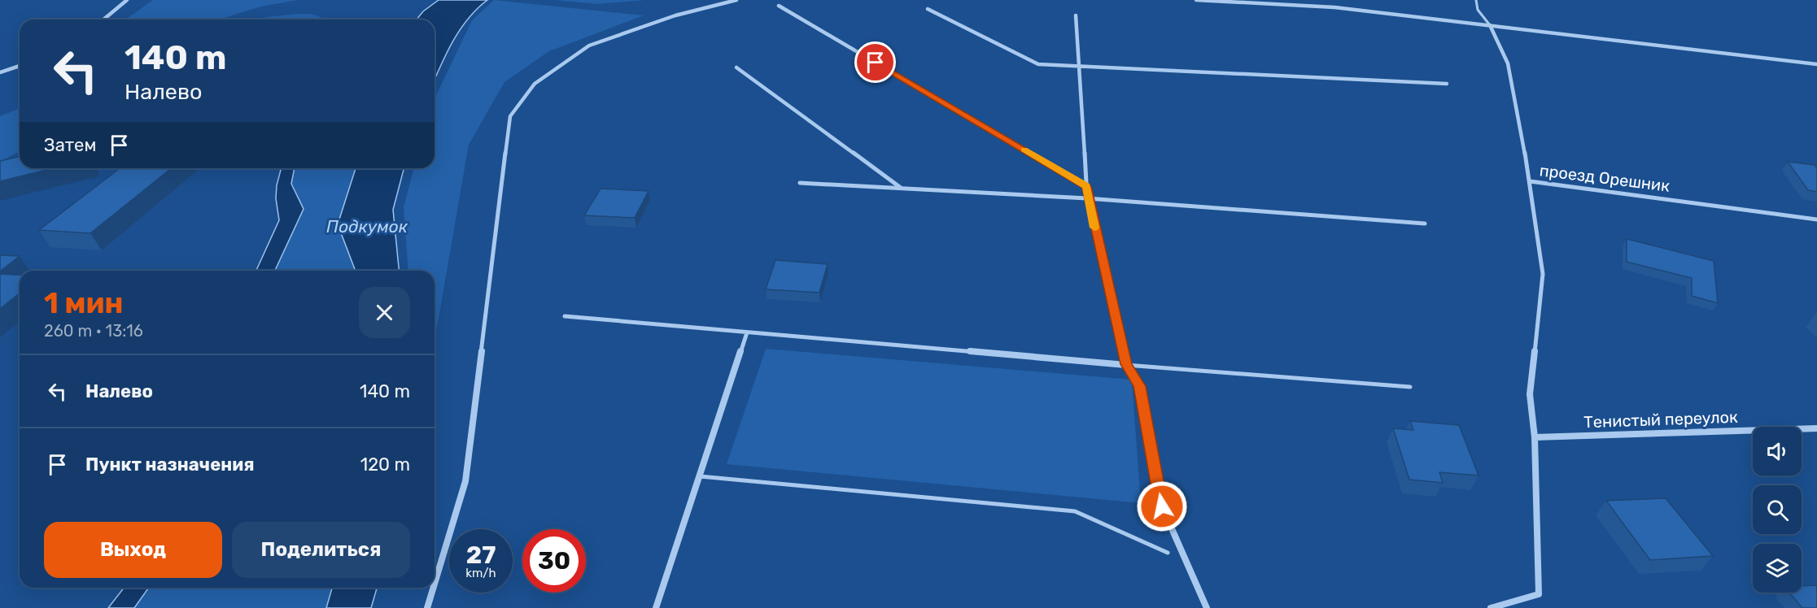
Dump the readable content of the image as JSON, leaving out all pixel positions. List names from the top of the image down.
{
  "streets": {
    "street": ["проезд Орешник", "Тенистый переулок"]
  },
  "crossings": [
    ["проезд Орешник", "Тенистый переулок"]
  ],
  "water": ["Подкумок"],
  "page": {
    "turn": ["140 m", "Налево"],
    "then": "Затем",
    "heading": ["1 мин", "260 m · 13:16"],
    "list": [
      {
        "name": "Налево",
        "value": "140 m"
      },
      {
        "name": "Пункт назначения",
        "value": "120 m"
      }
    ],
    "buttons": ["Выход", "Поделиться"],
    "speed": "27 km/h",
    "limit": "30"
  }
}
